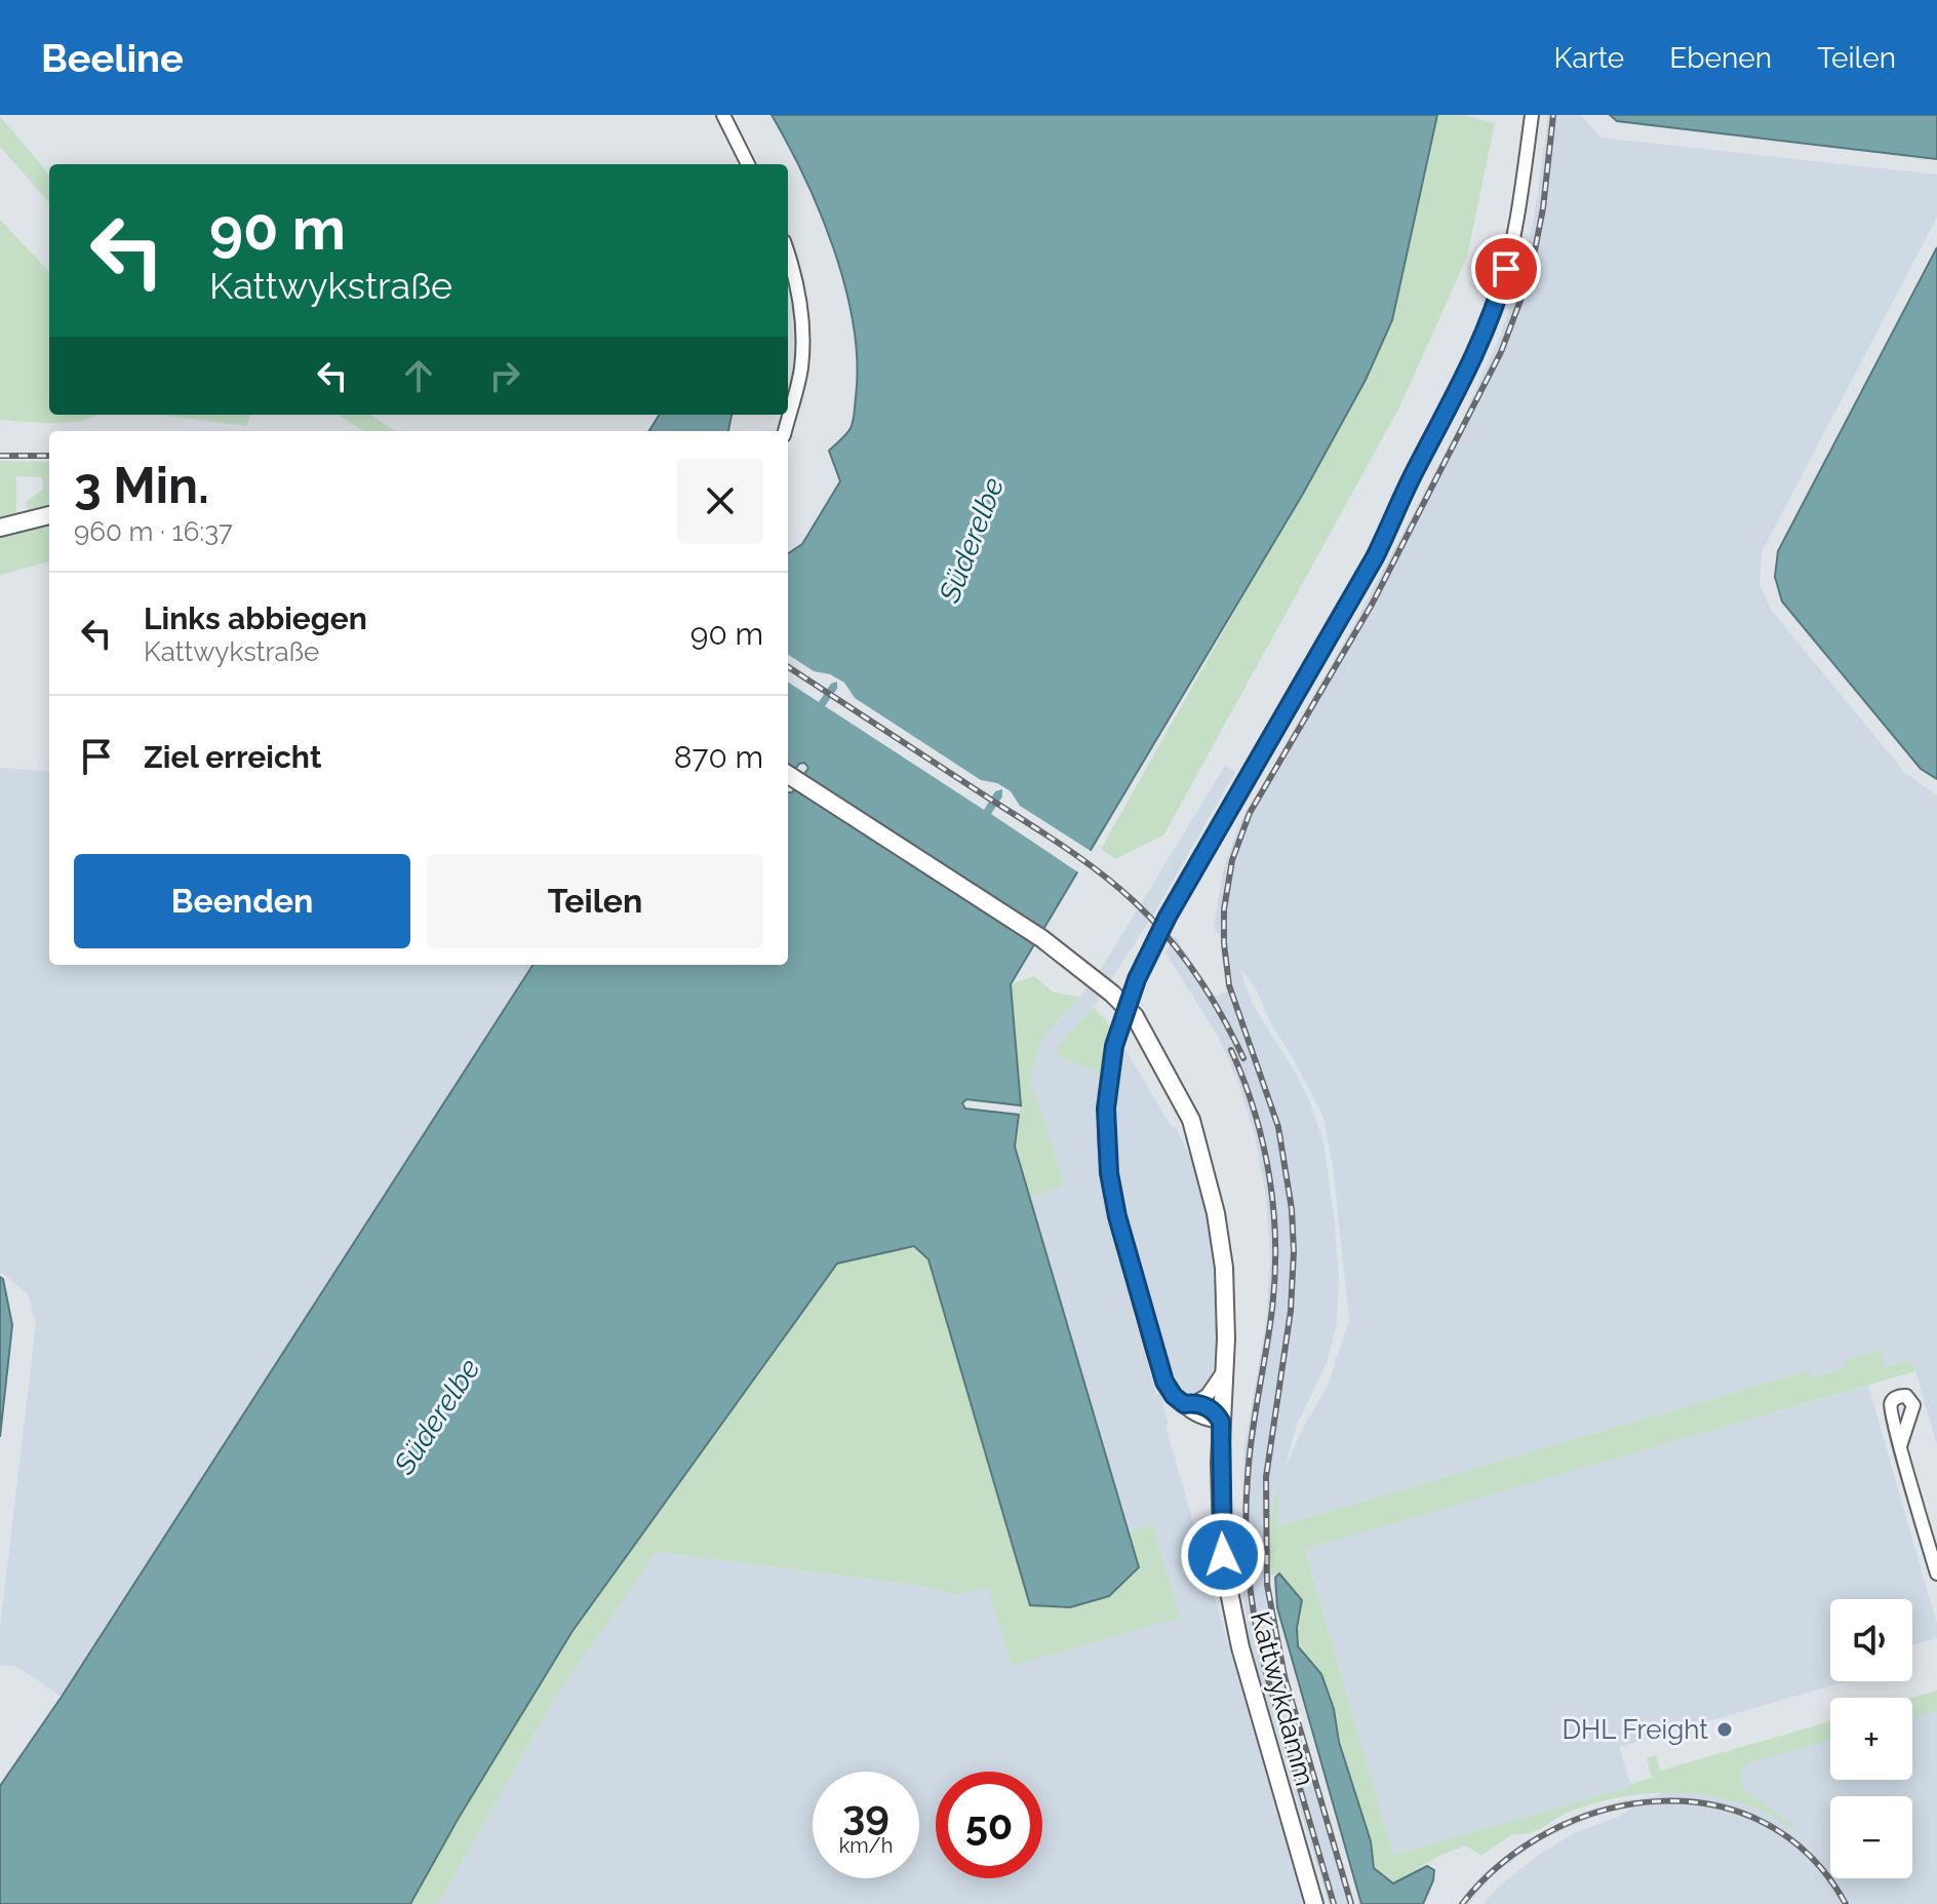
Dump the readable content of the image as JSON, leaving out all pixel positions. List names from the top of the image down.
{
  "streets": {
    "main road": ["Kattwykdamm"]
  },
  "water": ["Süderelbe"],
  "places": ["DHL Freight"],
  "page": {
    "header": "Beeline",
    "nav": ["Karte", "Ebenen", "Teilen"],
    "turn": ["90 m", "Kattwykstraße"],
    "heading": ["3 Min.", "960 m · 16:37"],
    "list": [
      {
        "name": "Links abbiegen",
        "note": "Kattwykstraße",
        "value": "90 m"
      },
      {
        "name": "Ziel erreicht",
        "value": "870 m"
      }
    ],
    "buttons": ["Beenden", "Teilen"],
    "map_buttons": ["+", "−"],
    "speed": "39 km/h",
    "limit": "50"
  }
}
